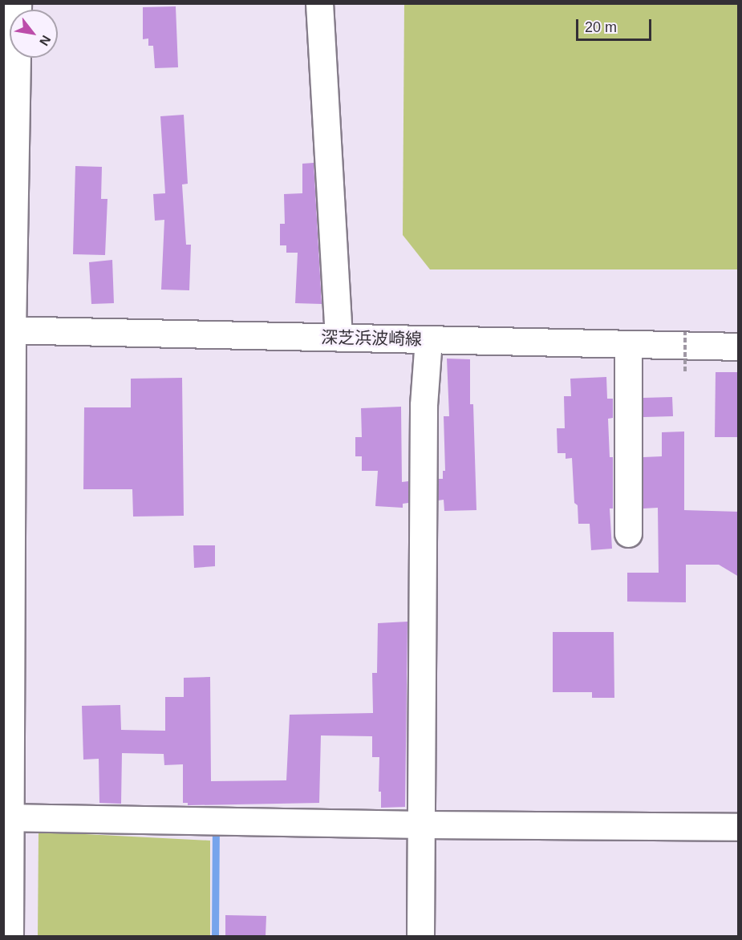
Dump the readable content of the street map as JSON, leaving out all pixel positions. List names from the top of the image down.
{
  "streets": {
    "street": ["深芝浜波崎線"]
  },
  "scale_bar": "20 m",
  "north": "bottom right"
}
